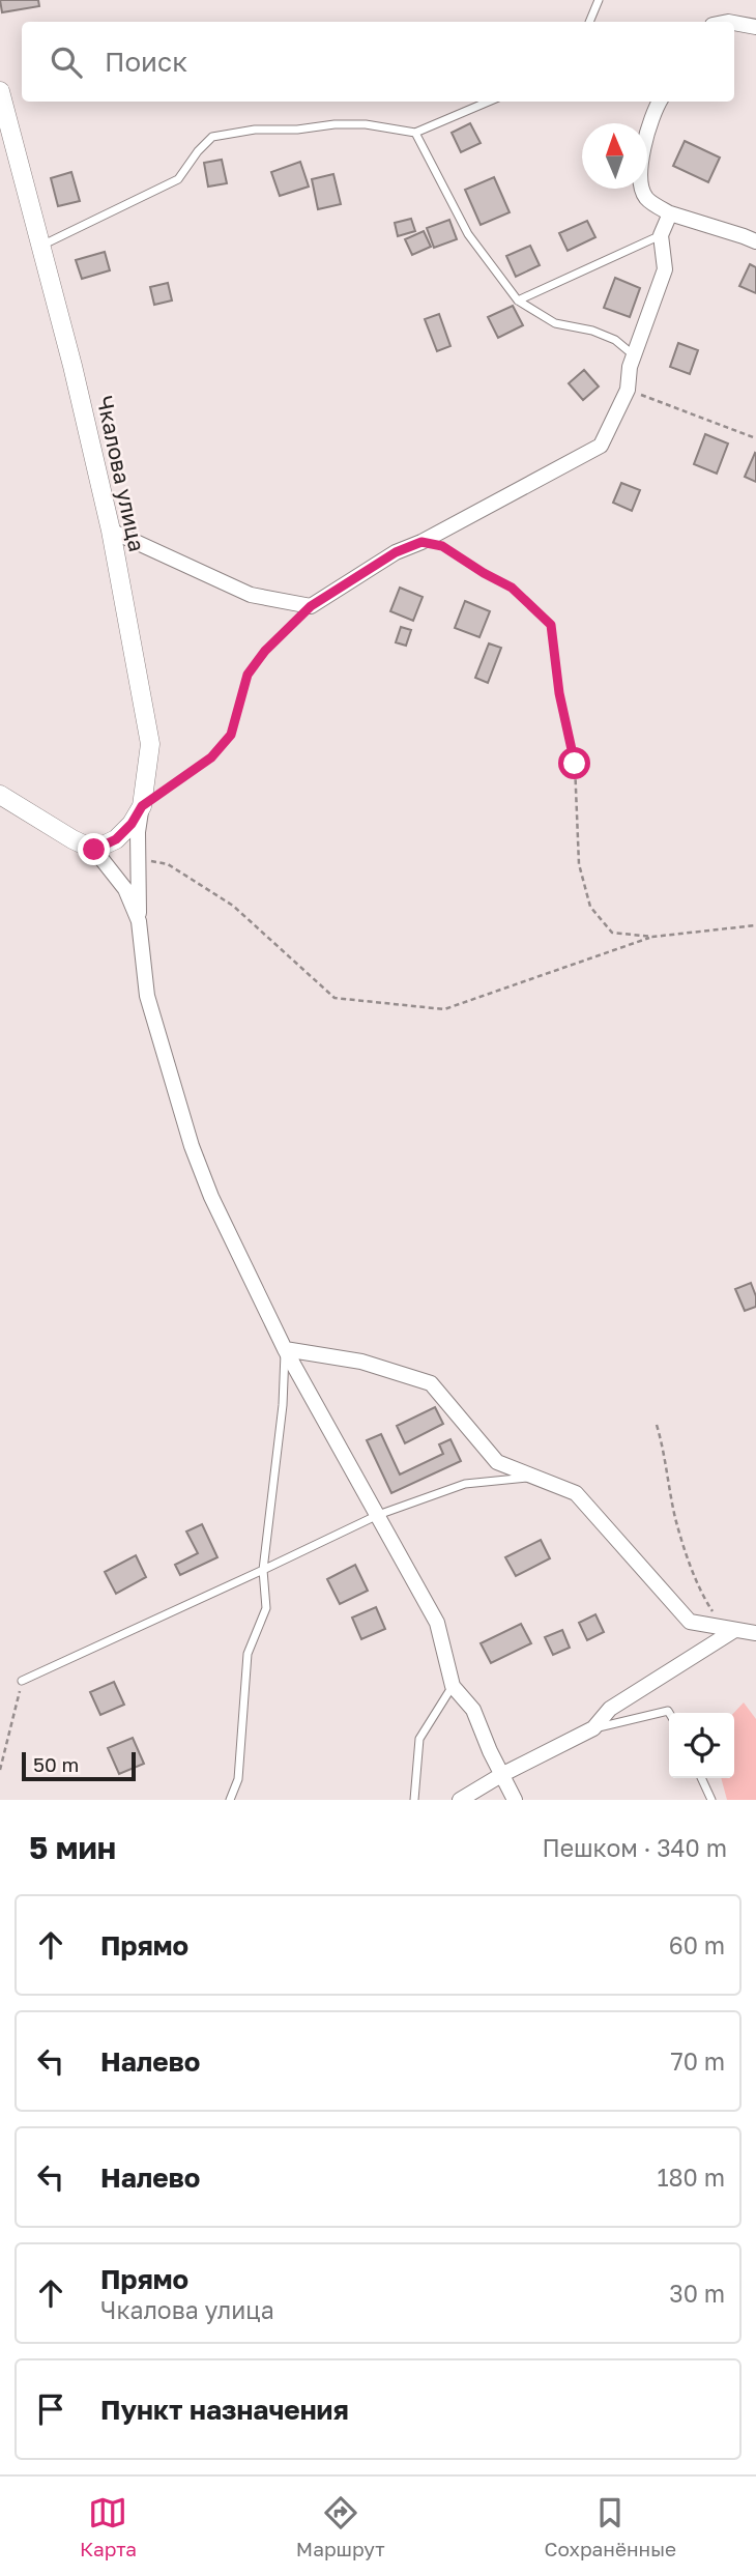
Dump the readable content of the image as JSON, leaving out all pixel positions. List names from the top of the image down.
{
  "streets": {
    "street": ["Чкалова улица"]
  },
  "scale_bar": "50 m",
  "north": "top",
  "page": {
    "search": "Поиск",
    "scale": "50 m",
    "heading": ["5 мин", "Пешком · 340 m"],
    "list": [
      ["Прямо", "60 m"],
      ["Налево", "70 m"],
      ["Налево", "180 m"],
      ["Прямо", "Чкалова улица", "30 m"],
      "Пункт назначения"
    ],
    "nav": ["Карта", "Маршрут", "Сохранённые"]
  }
}
